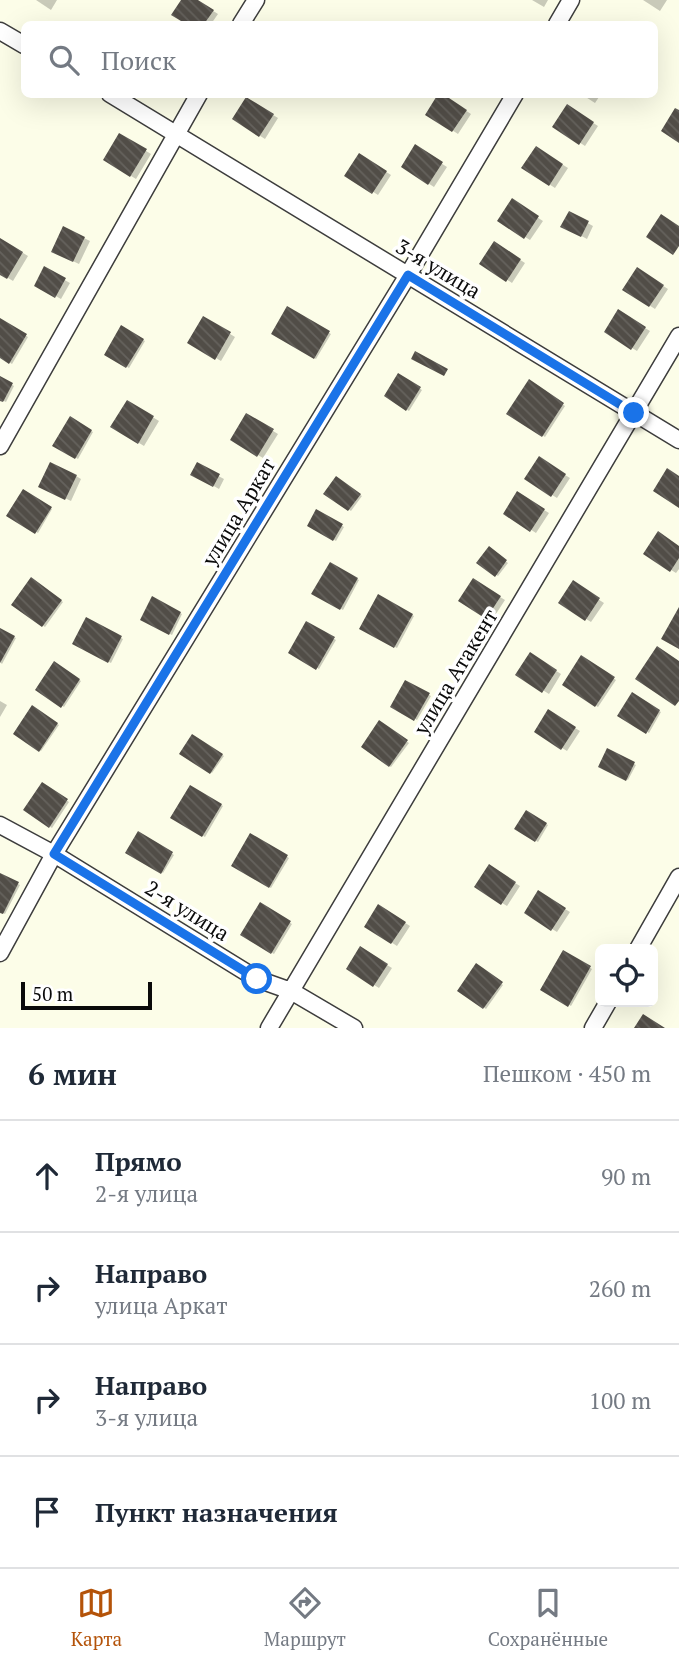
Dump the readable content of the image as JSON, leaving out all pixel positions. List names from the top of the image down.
{
  "streets": {
    "street": [
      "3-я улица",
      "улица Аркат",
      "улица Атакент",
      "2-я улица"
    ]
  },
  "crossings": [
    ["3-я улица", "улица Аркат"],
    ["3-я улица", "улица Атакент"],
    ["улица Аркат", "2-я улица"],
    ["улица Атакент", "2-я улица"]
  ],
  "scale_bar": "50 m",
  "page": {
    "search": "Поиск",
    "scale": "50 m",
    "heading": ["6 мин", "Пешком · 450 m"],
    "list": [
      ["Прямо", "2-я улица", "90 m"],
      ["Направо", "улица Аркат", "260 m"],
      ["Направо", "3-я улица", "100 m"],
      "Пункт назначения"
    ],
    "nav": ["Карта", "Маршрут", "Сохранённые"]
  }
}
